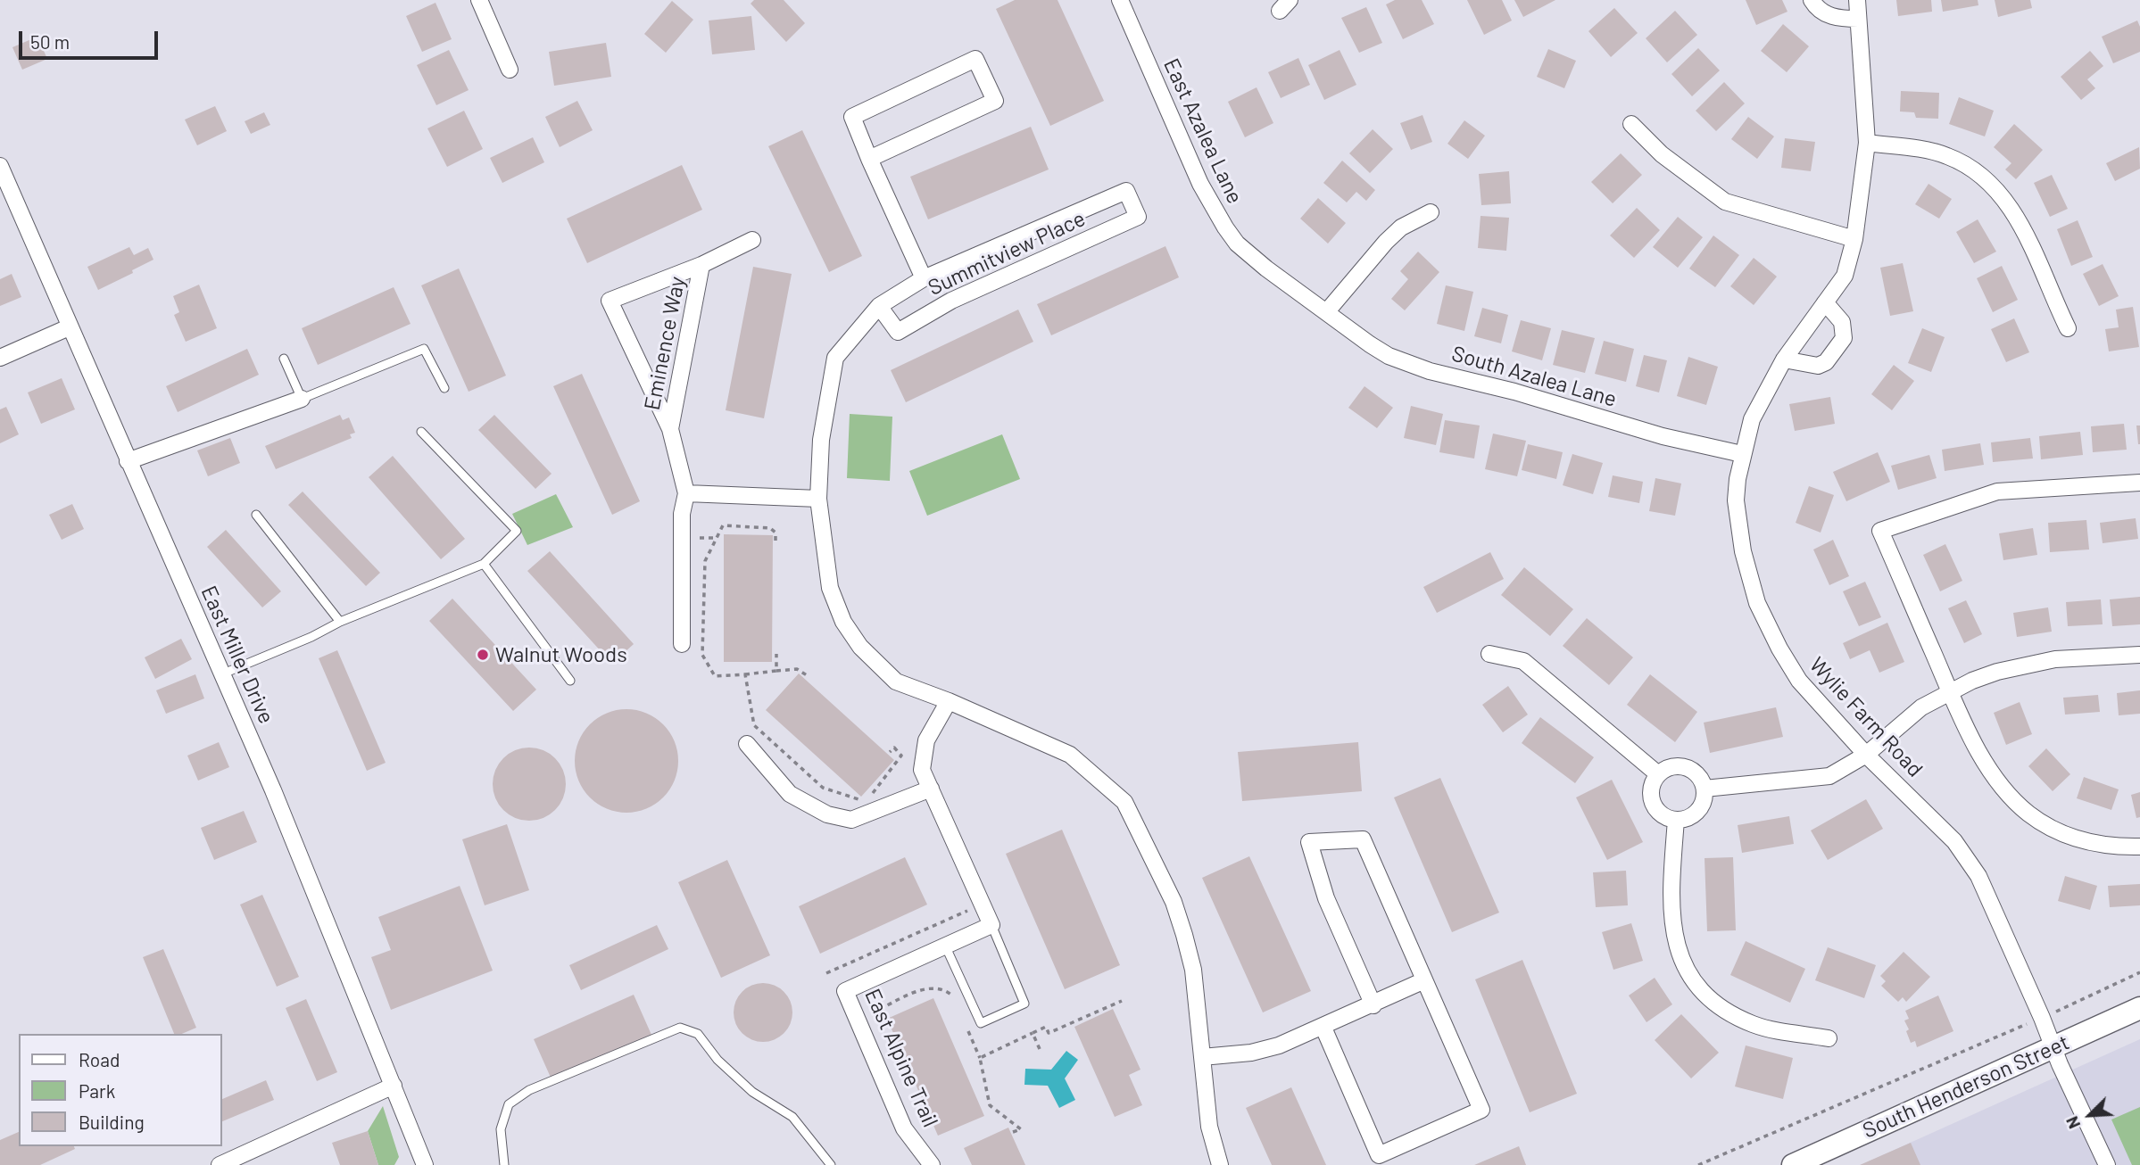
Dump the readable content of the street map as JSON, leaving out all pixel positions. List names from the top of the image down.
{
  "streets": {
    "street": [
      "East Azalea Lane",
      "Summitview Place",
      "Eminence Way",
      "South Azalea Lane",
      "East Miller Drive",
      "Wylie Farm Road",
      "East Alpine Trail",
      "South Henderson Street"
    ]
  },
  "crossings": [
    ["East Azalea Lane", "South Azalea Lane"],
    ["South Azalea Lane", "Wylie Farm Road"],
    ["Wylie Farm Road", "South Henderson Street"]
  ],
  "places": ["Walnut Woods"],
  "legend": ["Road", "Park", "Building"],
  "scale_bar": "50 m",
  "north": "bottom left"
}
